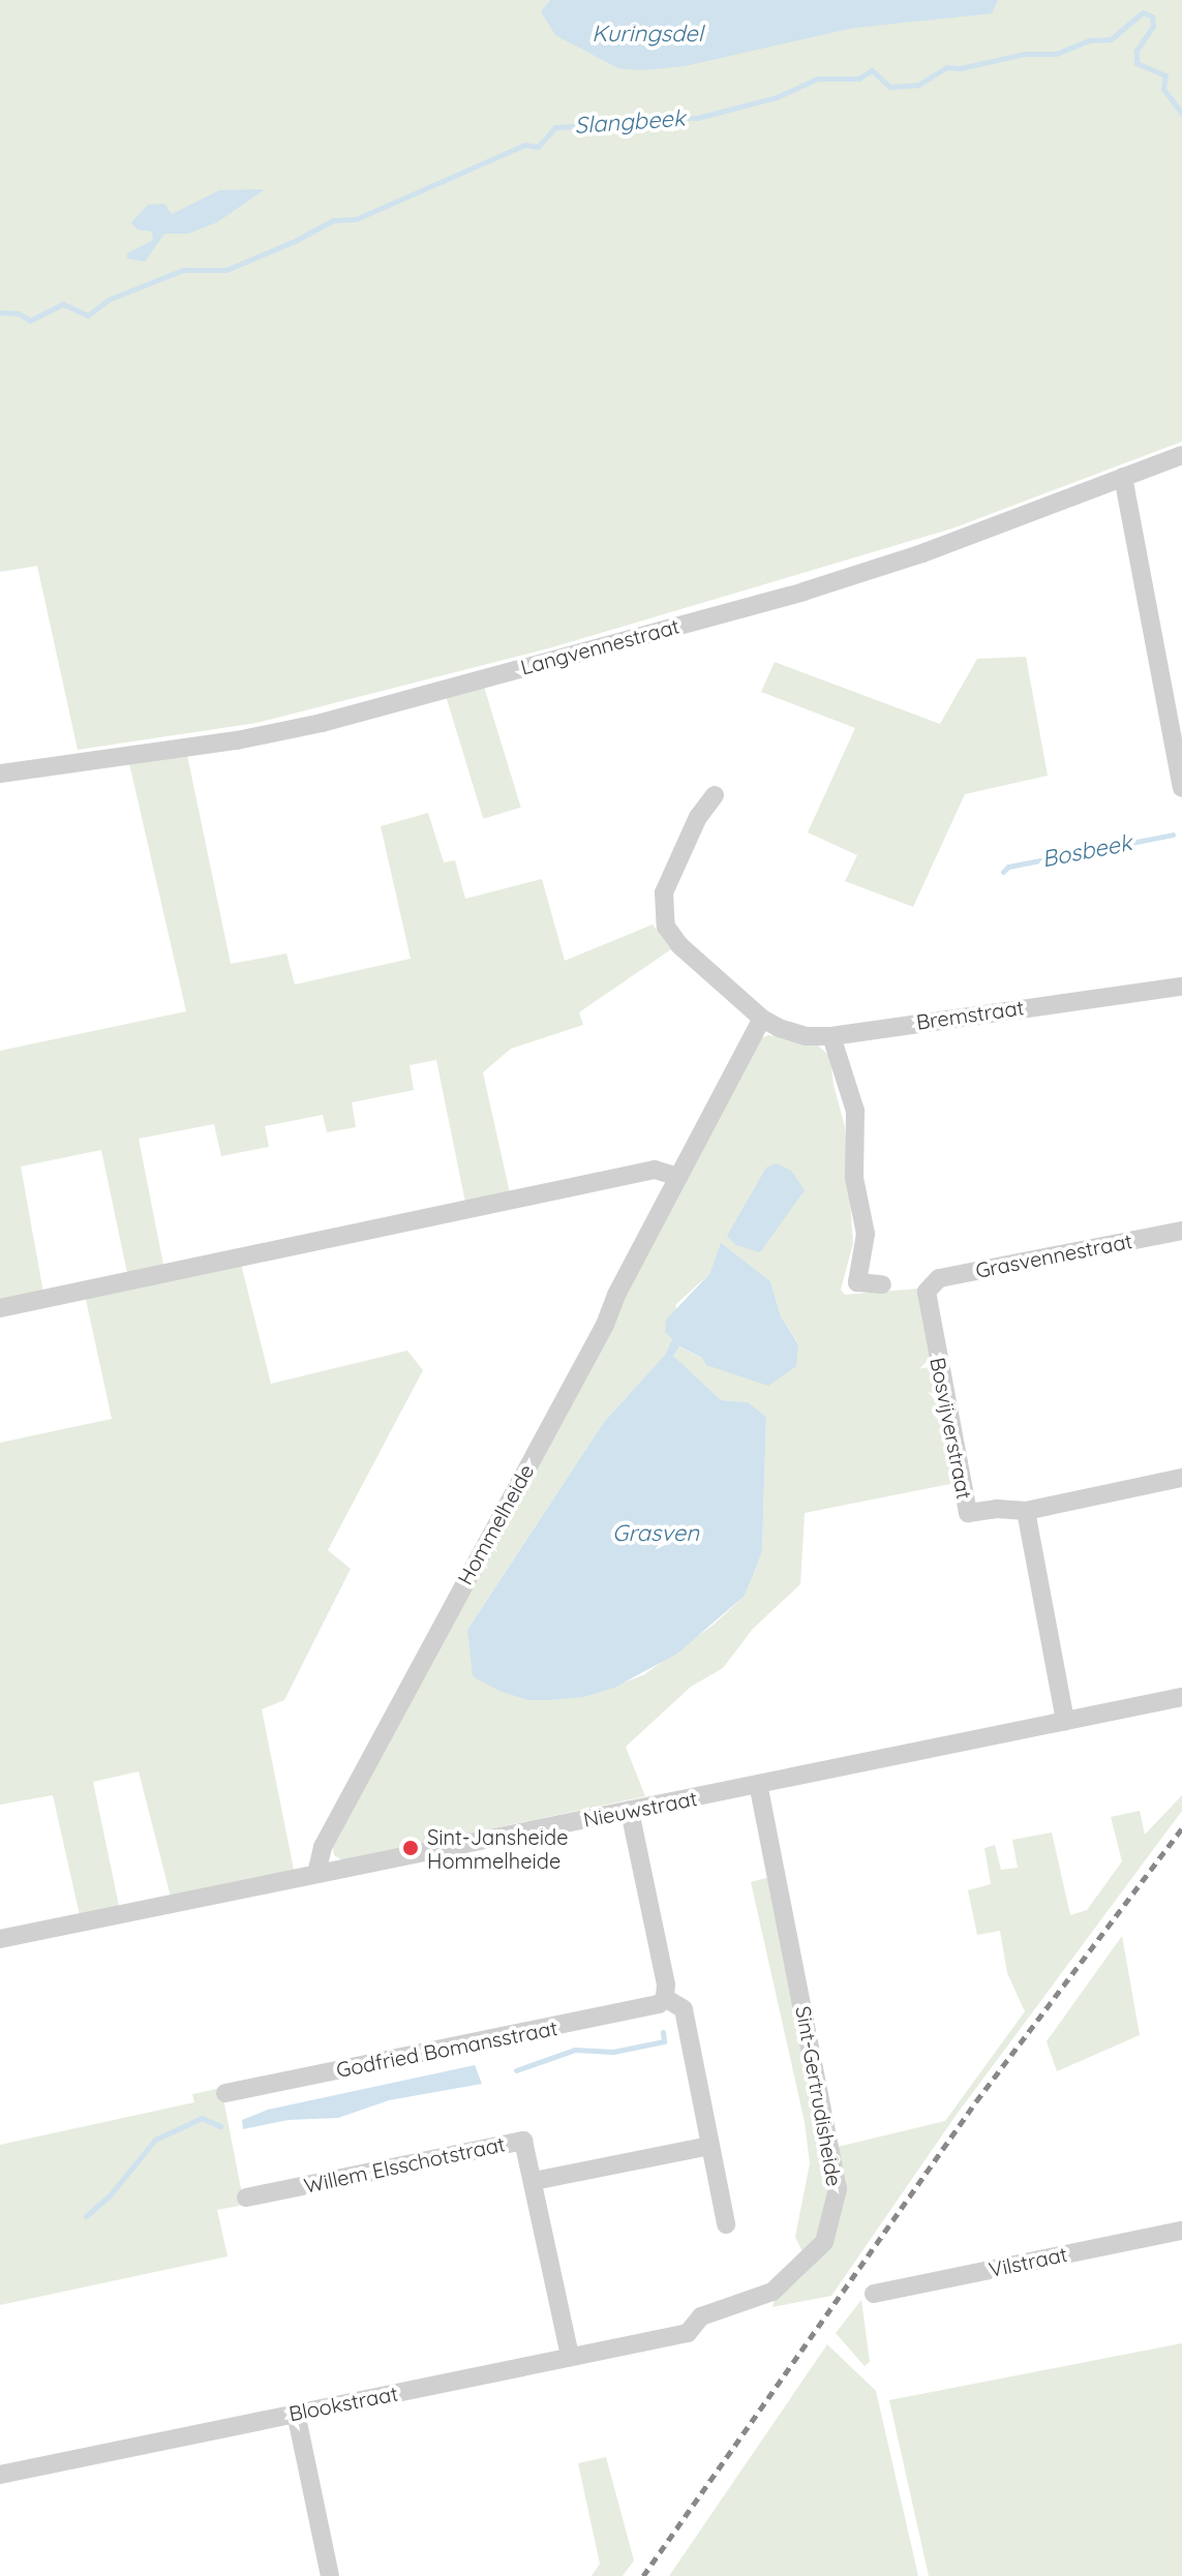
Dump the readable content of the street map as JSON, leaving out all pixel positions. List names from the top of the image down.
{
  "streets": {
    "street": [
      "Langvennestraat",
      "Bremstraat",
      "Grasvennestraat",
      "Bosvijverstraat",
      "Hommelheide",
      "Nieuwstraat",
      "Godfried Bomansstraat",
      "Sint-Gertrudisheide",
      "Willem Elsschotstraat",
      "Vilstraat",
      "Blookstraat"
    ]
  },
  "crossings": [
    ["Bremstraat", "Hommelheide"],
    ["Grasvennestraat", "Bosvijverstraat"],
    ["Hommelheide", "Nieuwstraat"],
    ["Nieuwstraat", "Sint-Gertrudisheide"],
    ["Sint-Gertrudisheide", "Blookstraat"],
    ["Willem Elsschotstraat", "Blookstraat"]
  ],
  "water": [
    "Kuringsdel",
    "Slangbeek",
    "Bosbeek",
    "Grasven"
  ],
  "places": ["Sint-Jansheide Hommelheide"]
}
